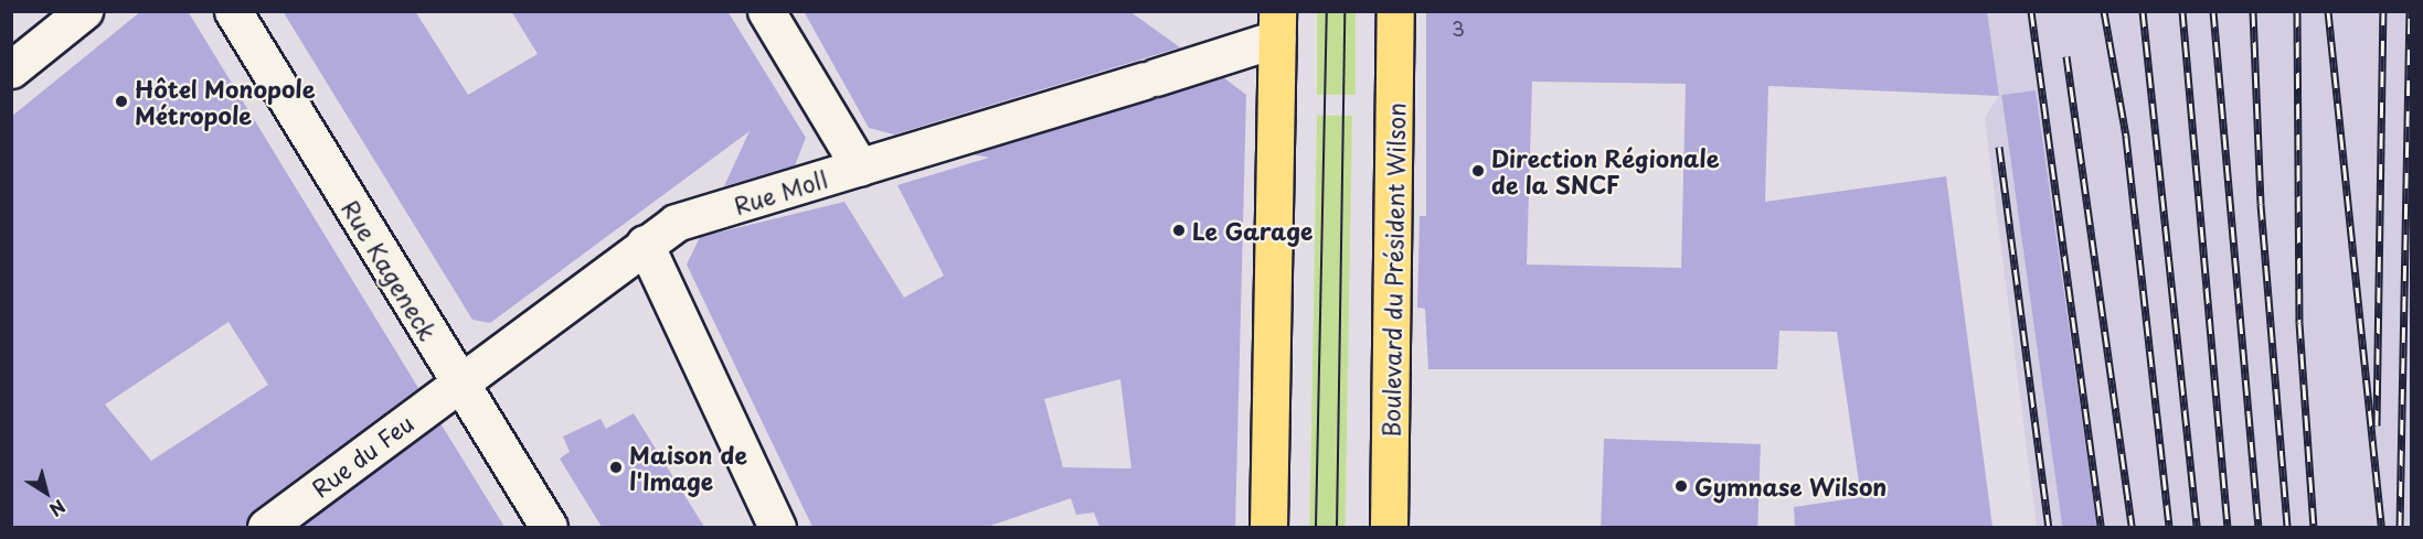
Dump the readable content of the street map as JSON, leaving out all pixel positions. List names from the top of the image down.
{
  "streets": {
    "main road": ["Boulevard du Président Wilson"],
    "street": ["Rue Moll", "Rue Kageneck", "Rue du Feu"]
  },
  "crossings": [
    ["Rue Moll", "Rue Kageneck"],
    ["Rue Moll", "Rue du Feu"],
    ["Rue Kageneck", "Rue du Feu"]
  ],
  "places": [
    "Hôtel Monopole Métropole",
    "Direction Régionale de la SNCF",
    "Le Garage",
    "Maison de l'Image",
    "Gymnase Wilson"
  ],
  "house_numbers": ["3"],
  "north": "bottom right"
}
